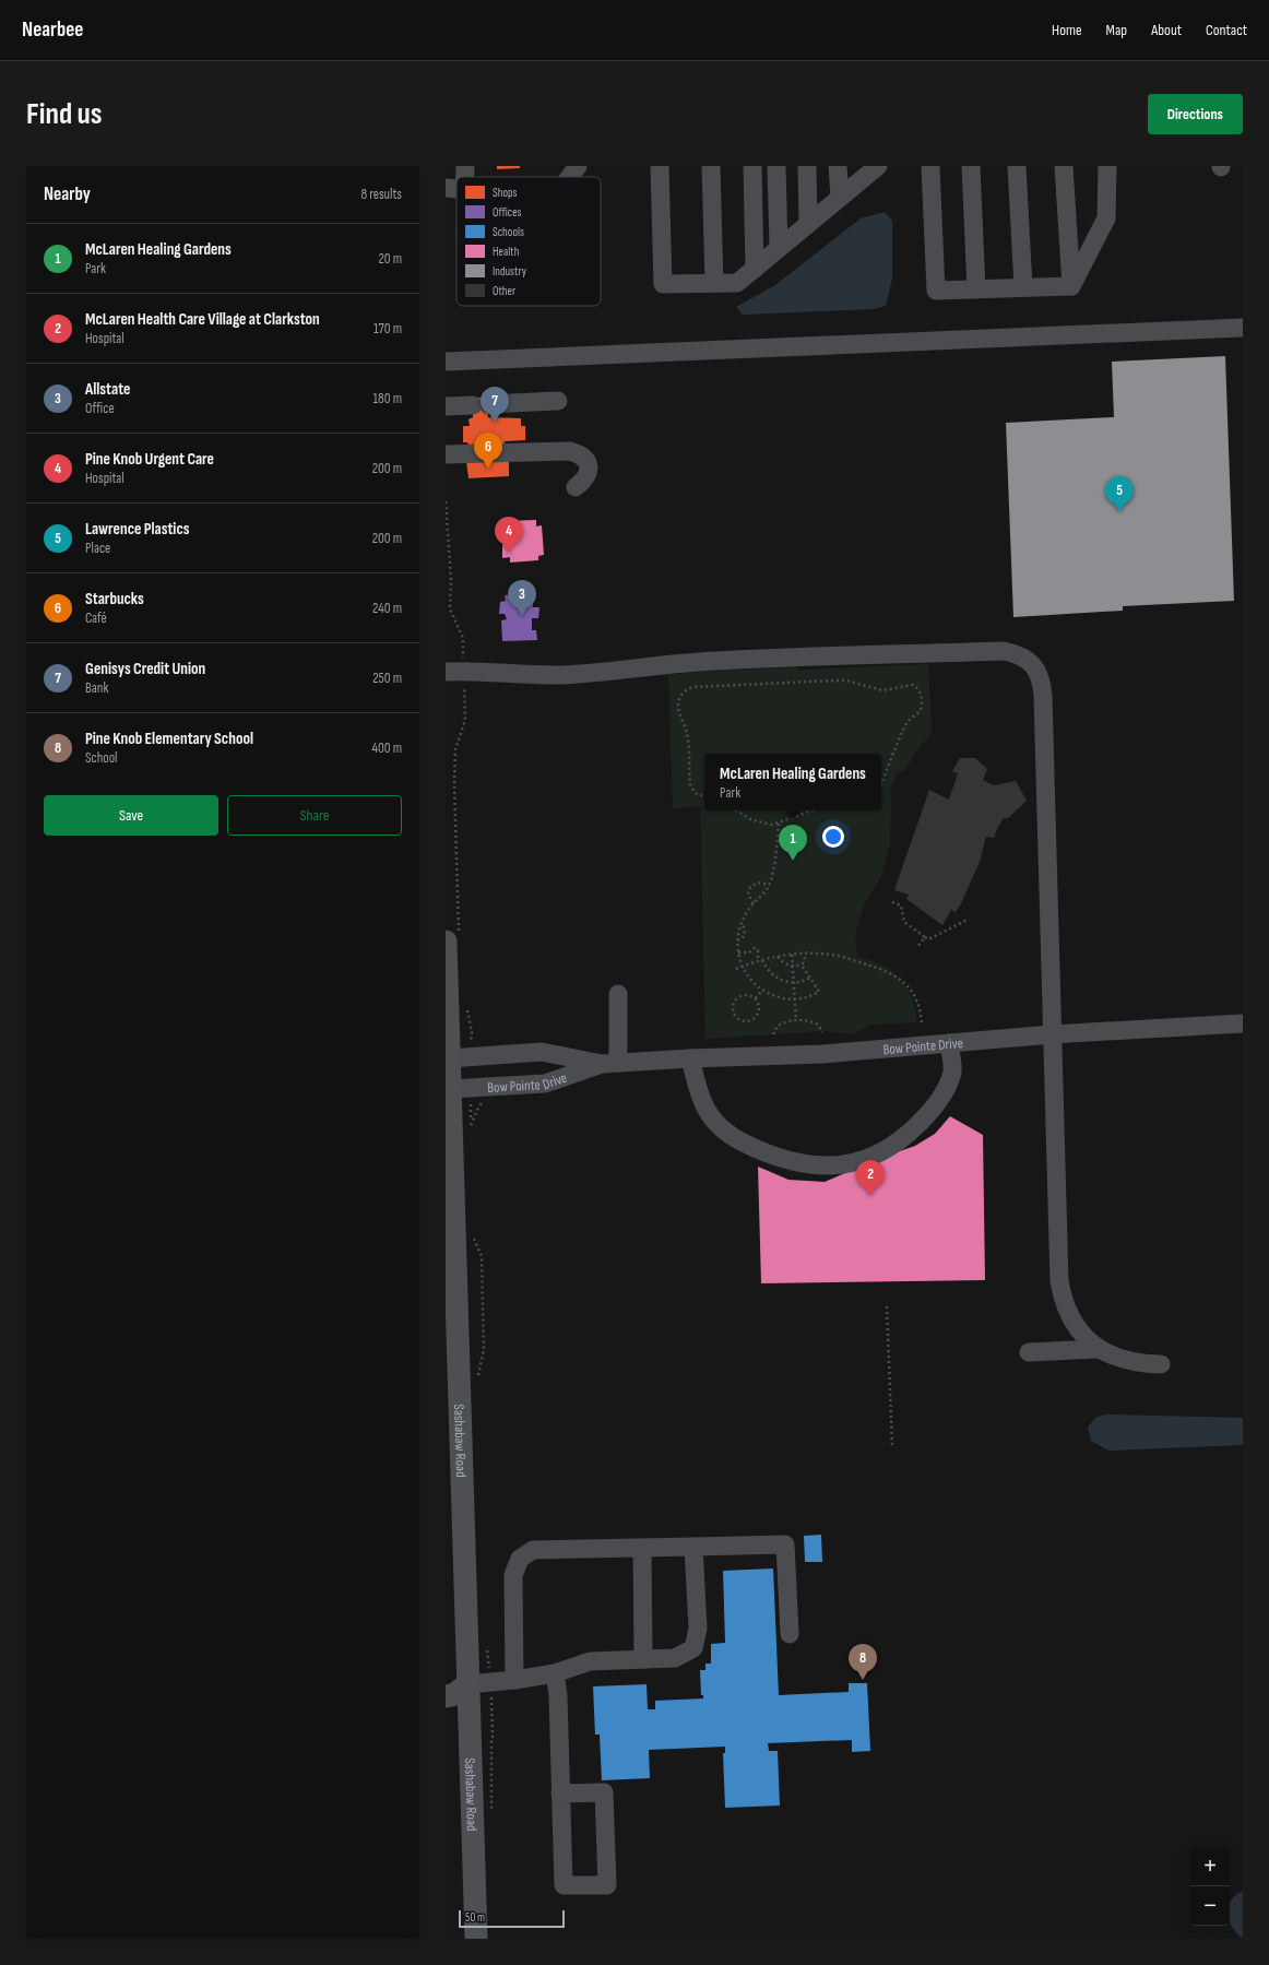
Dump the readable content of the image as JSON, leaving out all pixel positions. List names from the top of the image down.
{
  "streets": {
    "main road": ["Sashabaw Road"],
    "street": ["Bow Pointe Drive"]
  },
  "crossings": [
    ["Bow Pointe Drive", "Sashabaw Road"]
  ],
  "legend": [
    "Shops",
    "Offices",
    "Schools",
    "Health",
    "Industry",
    "Other"
  ],
  "scale_bar": "50 m",
  "page": {
    "header": "Nearbee",
    "nav": [
      "Home",
      "Map",
      "About",
      "Contact"
    ],
    "buttons": [
      "Directions",
      ["Save", "Share"]
    ],
    "title": "Find us",
    "heading": ["Nearby", "8 results"],
    "list": [
      {
        "mark": "1",
        "name": "McLaren Healing Gardens",
        "note": "Park",
        "value": "20 m"
      },
      {
        "mark": "2",
        "name": "McLaren Health Care Village at Clarkston",
        "note": "Hospital",
        "value": "170 m"
      },
      {
        "mark": "3",
        "name": "Allstate",
        "note": "Office",
        "value": "180 m"
      },
      {
        "mark": "4",
        "name": "Pine Knob Urgent Care",
        "note": "Hospital",
        "value": "200 m"
      },
      {
        "mark": "5",
        "name": "Lawrence Plastics",
        "note": "Place",
        "value": "200 m"
      },
      {
        "mark": "6",
        "name": "Starbucks",
        "note": "Café",
        "value": "240 m"
      },
      {
        "mark": "7",
        "name": "Genisys Credit Union",
        "note": "Bank",
        "value": "250 m"
      },
      {
        "mark": "8",
        "name": "Pine Knob Elementary School",
        "note": "School",
        "value": "400 m"
      }
    ],
    "pins": [
      "7",
      "6",
      "5",
      "4",
      "3",
      "1",
      "2",
      "8"
    ],
    "popup": ["McLaren Healing Gardens", "Park"],
    "map_buttons": ["+", "−"],
    "scale": "50 m"
  }
}
